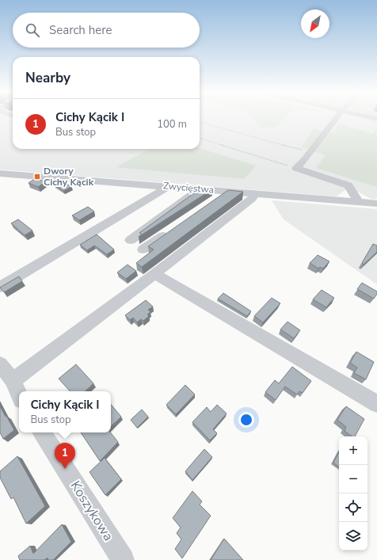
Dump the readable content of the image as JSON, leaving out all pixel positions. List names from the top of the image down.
{
  "streets": {
    "street": ["Zwycięstwa", "Koszykowa"]
  },
  "places": {
    "transit": ["Dwory Cichy Kącik"]
  },
  "north": "bottom left",
  "page": {
    "search": "Search here",
    "heading": "Nearby",
    "list": [
      {
        "mark": "1",
        "name": "Cichy Kącik I",
        "note": "Bus stop",
        "value": "100 m"
      }
    ],
    "popup": ["Cichy Kącik I", "Bus stop"],
    "map_buttons": ["+", "−"],
    "pins": "1"
  }
}
